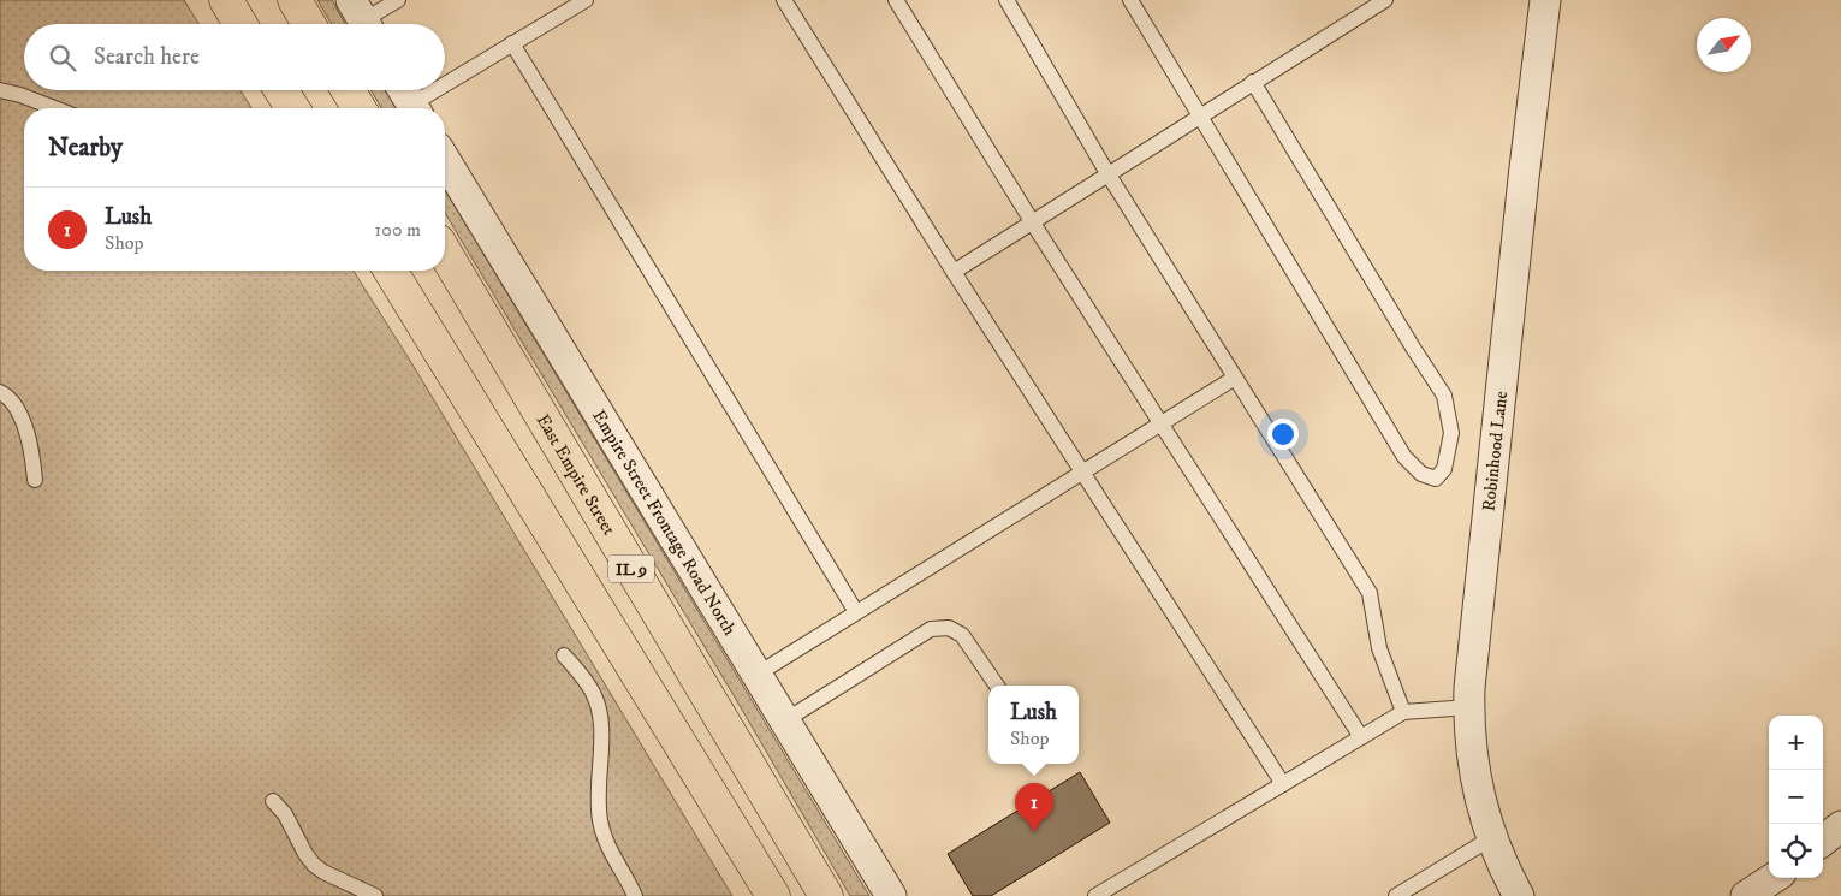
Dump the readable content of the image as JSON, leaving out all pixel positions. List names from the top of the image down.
{
  "streets": {
    "main road": ["East Empire Street", "IL 9"],
    "street": ["Robinhood Lane", "Empire Street Frontage Road North"]
  },
  "north": "top right",
  "page": {
    "search": "Search here",
    "heading": "Nearby",
    "list": [
      {
        "mark": "1",
        "name": "Lush",
        "note": "Shop",
        "value": "100 m"
      }
    ],
    "popup": ["Lush", "Shop"],
    "map_buttons": ["+", "−"],
    "pins": "1"
  }
}
